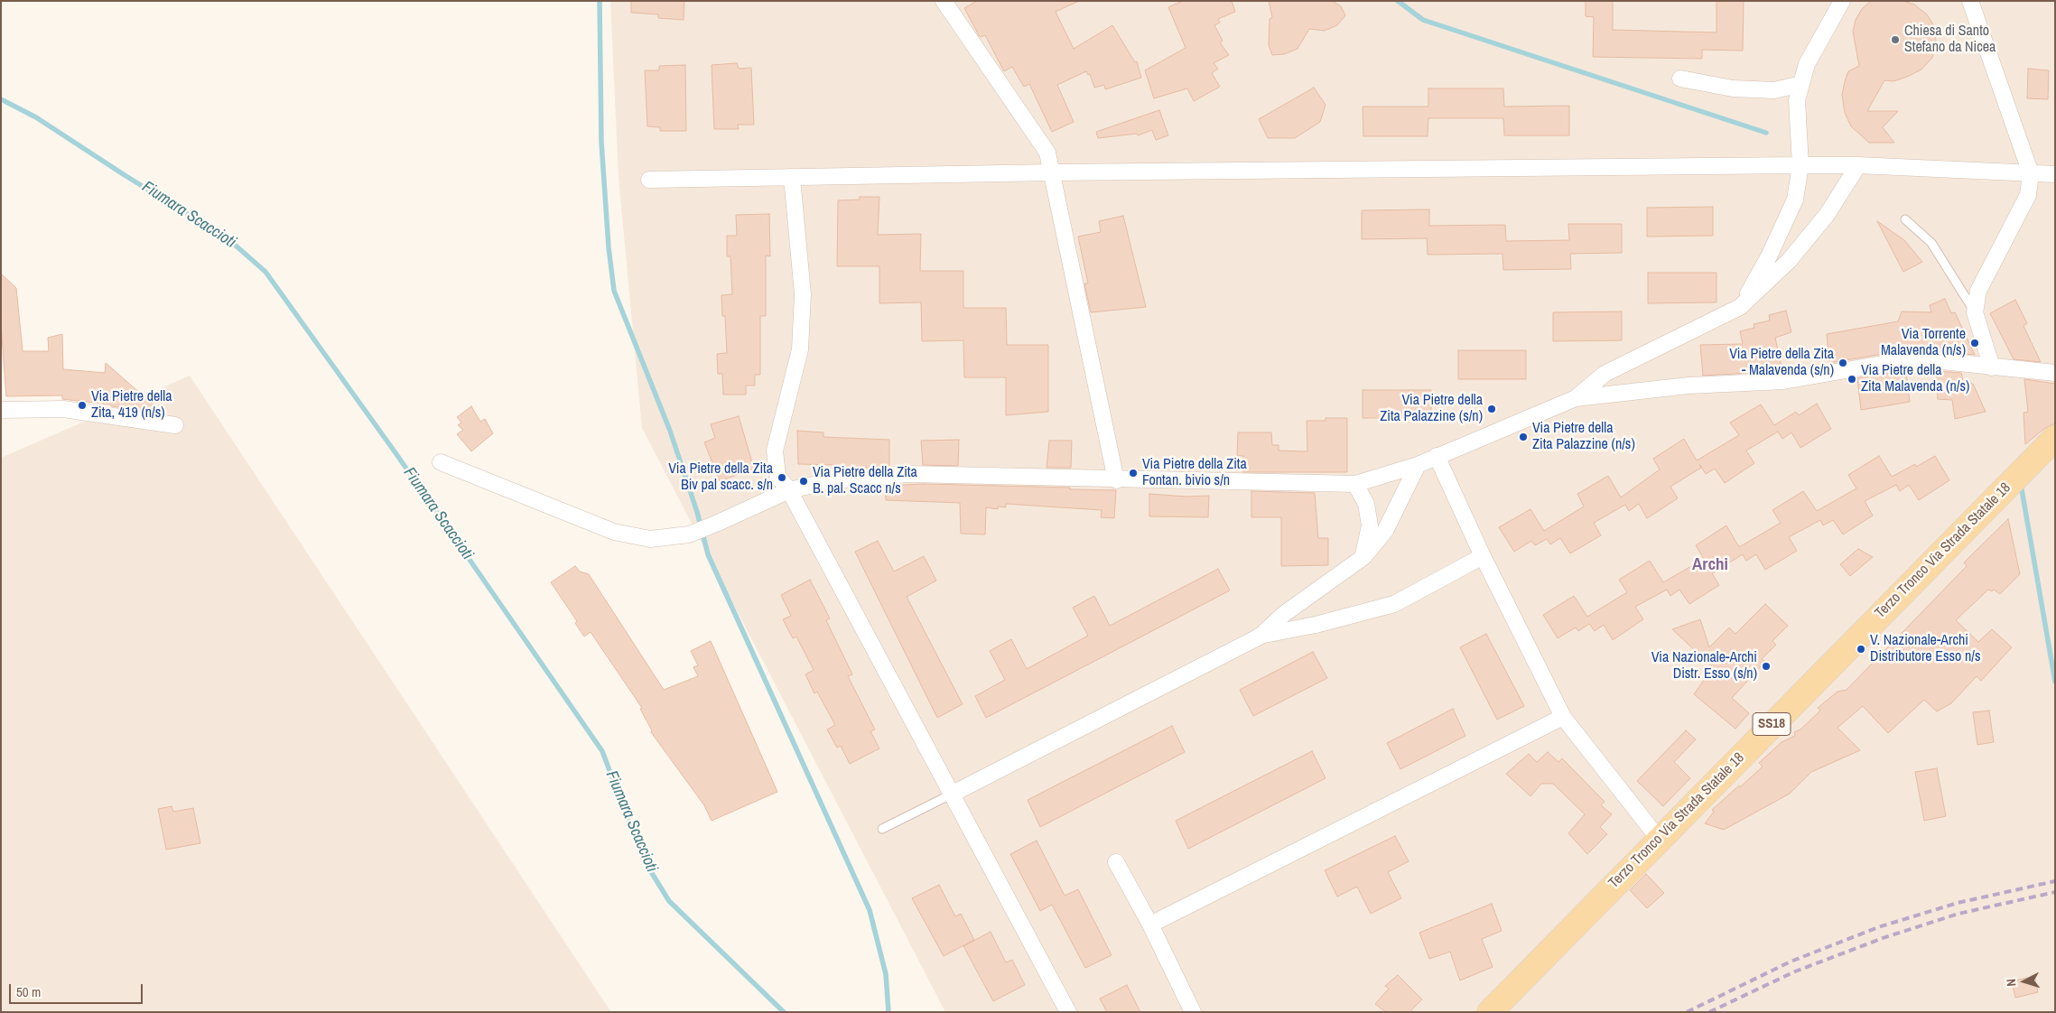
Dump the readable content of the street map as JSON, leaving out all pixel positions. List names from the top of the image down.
{
  "streets": {
    "main road": ["Terzo Tronco Via Strada Statale 18", "SS18"]
  },
  "districts": ["Archi"],
  "water": ["Fiumara Scaccioti"],
  "places": [
    "Chiesa di Santo Stefano da Nicea",
    "Via Torrente Malavenda (n/s)",
    "Via Pietre della Zita - Malavenda (s/n)",
    "Via Pietre della Zita Malavenda (n/s)",
    "Via Pietre della Zita, 419 (n/s)",
    "Via Pietre della Zita Palazzine (s/n)",
    "Via Pietre della Zita Palazzine (n/s)",
    "Via Pietre della Zita Fontan. bivio s/n",
    "Via Pietre della Zita Biv pal scacc. s/n",
    "Via Pietre della Zita B. pal. Scacc n/s",
    "V. Nazionale-Archi Distributore Esso n/s",
    "Via Nazionale-Archi Distr. Esso (s/n)"
  ],
  "scale_bar": "50 m",
  "north": "left"
}
